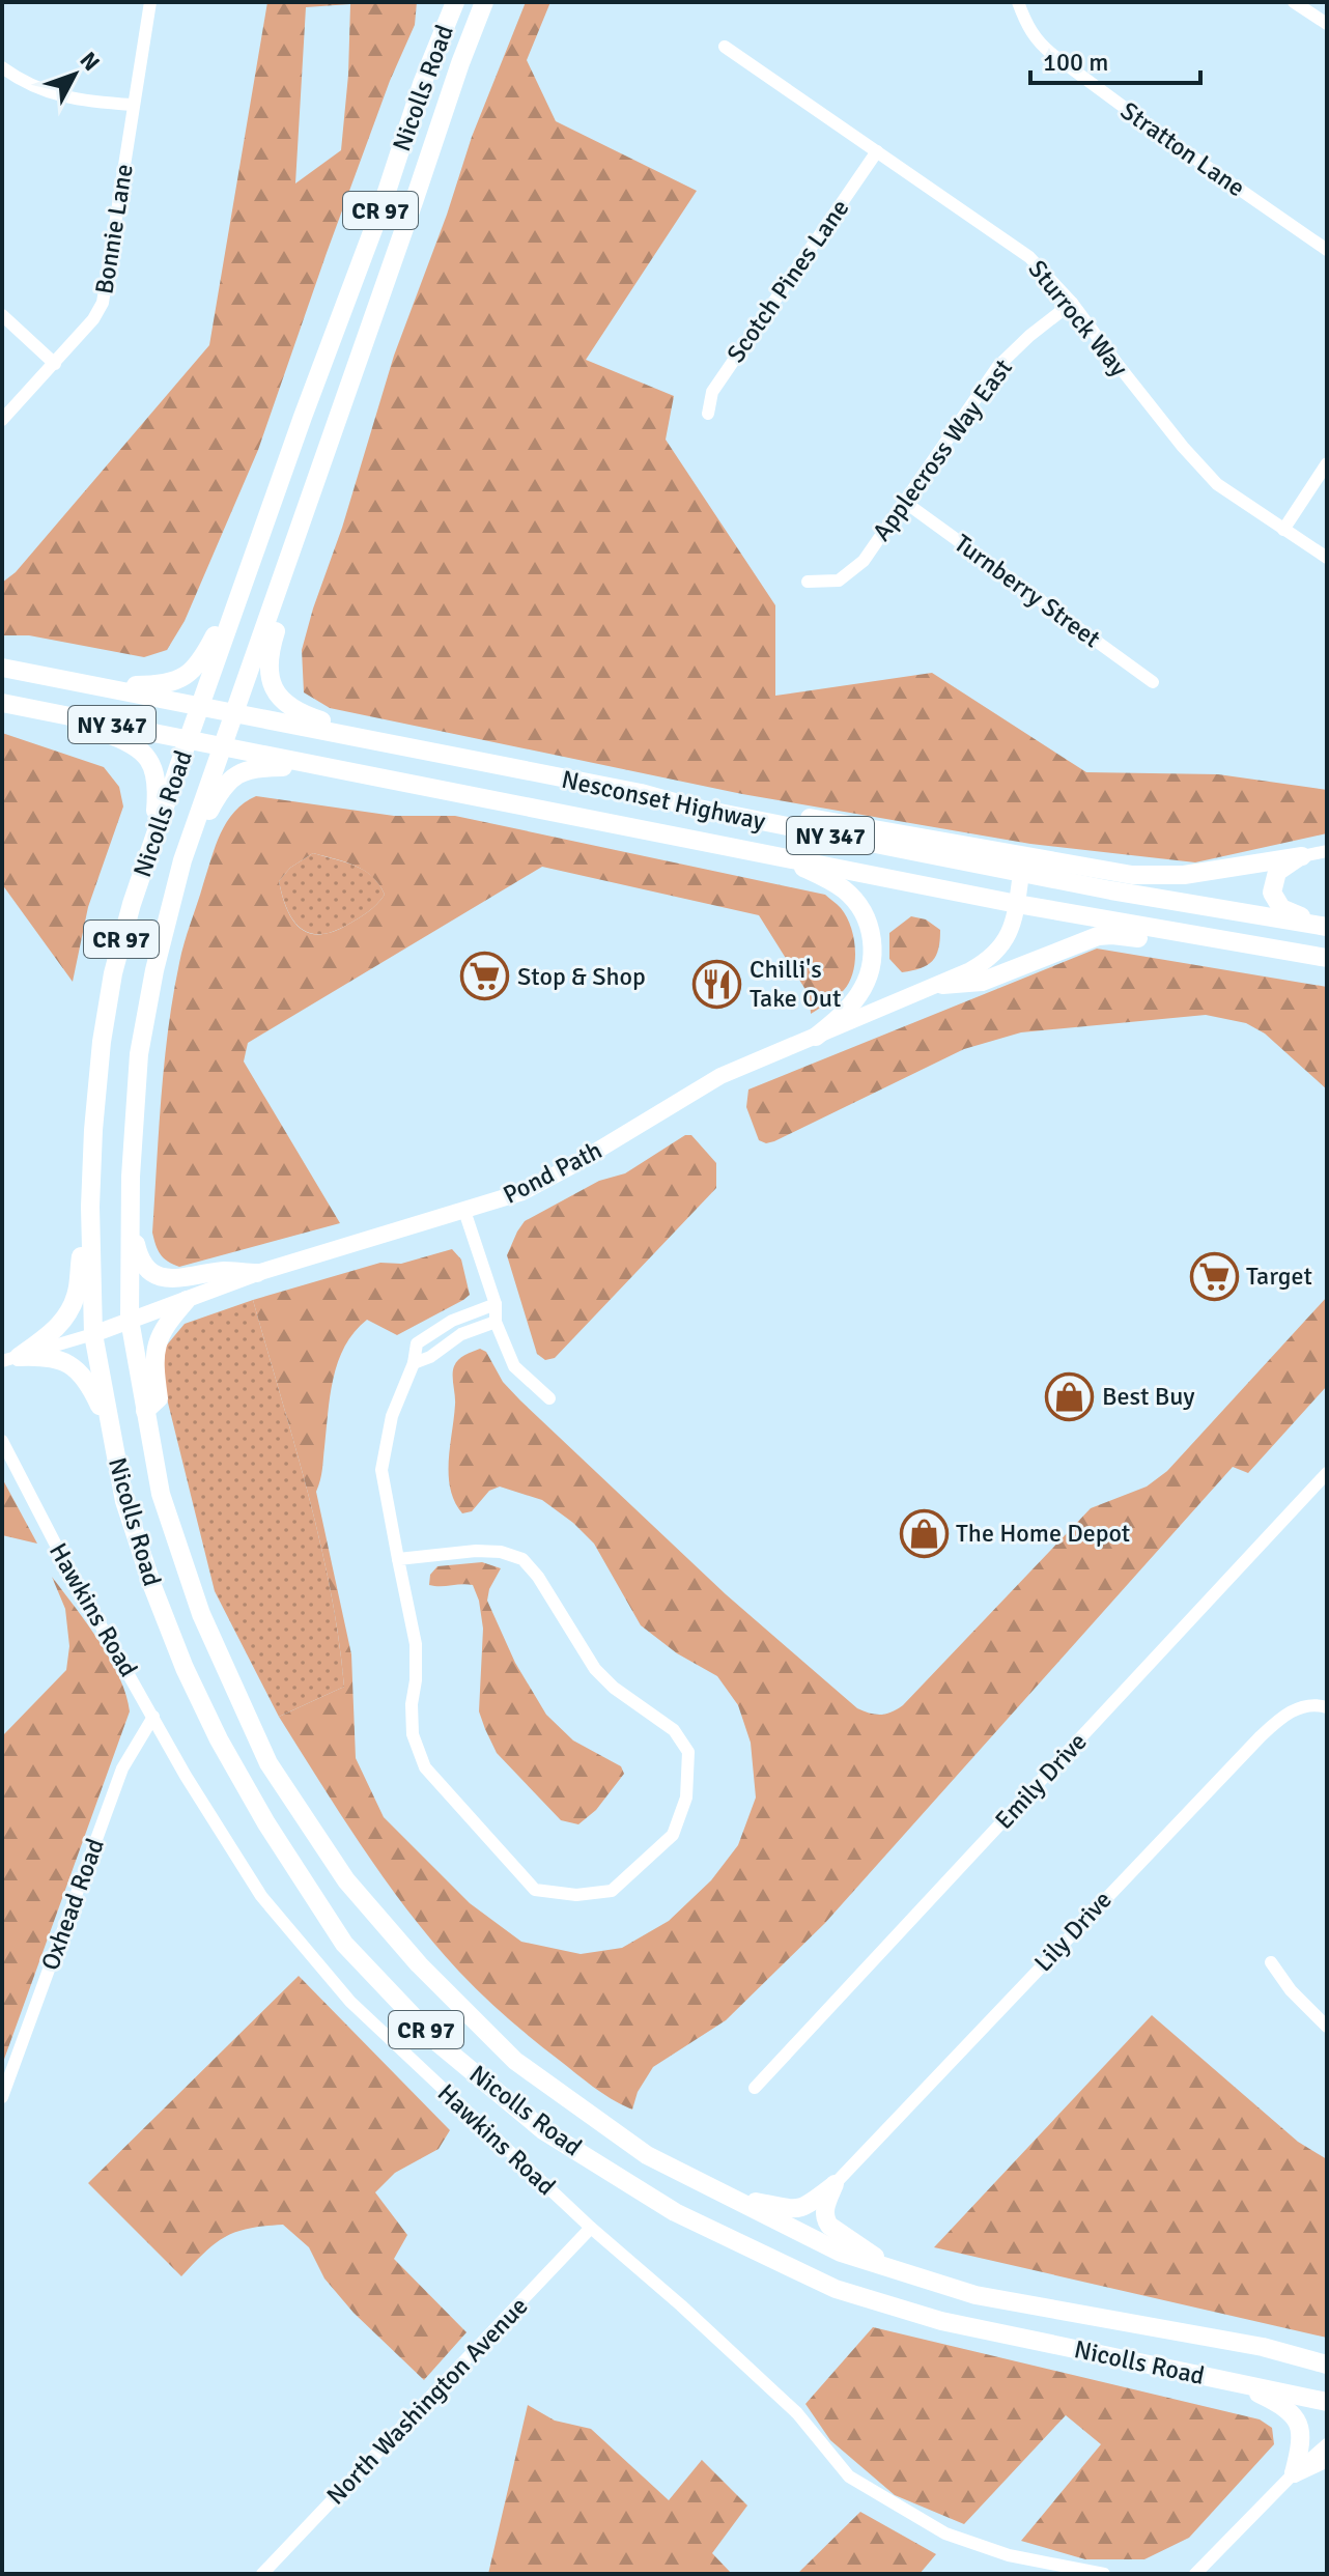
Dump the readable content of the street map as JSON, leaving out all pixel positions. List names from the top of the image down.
{
  "streets": {
    "highway": [
      "Nicolls Road",
      "CR 97",
      "NY 347",
      "Nesconset Highway"
    ],
    "main road": ["Pond Path"],
    "street": [
      "Stratton Lane",
      "Bonnie Lane",
      "Scotch Pines Lane",
      "Sturrock Way",
      "Applecross Way East",
      "Turnberry Street",
      "Hawkins Road",
      "Emily Drive",
      "Oxhead Road",
      "Lily Drive",
      "North Washington Avenue"
    ]
  },
  "crossings": [
    ["Nicolls Road", "Nesconset Highway"],
    ["Nicolls Road", "Pond Path"],
    ["Scotch Pines Lane", "Sturrock Way"],
    ["Sturrock Way", "Applecross Way East"],
    ["Applecross Way East", "Turnberry Street"],
    ["Nesconset Highway", "Pond Path"],
    ["Hawkins Road", "Oxhead Road"],
    ["Hawkins Road", "North Washington Avenue"]
  ],
  "places": {
    "supermarket": ["Stop & Shop", "Target"],
    "restaurant": ["Chilli's Take Out"],
    "shop": ["Best Buy", "The Home Depot"]
  },
  "scale_bar": "100 m",
  "north": "top right"
}
